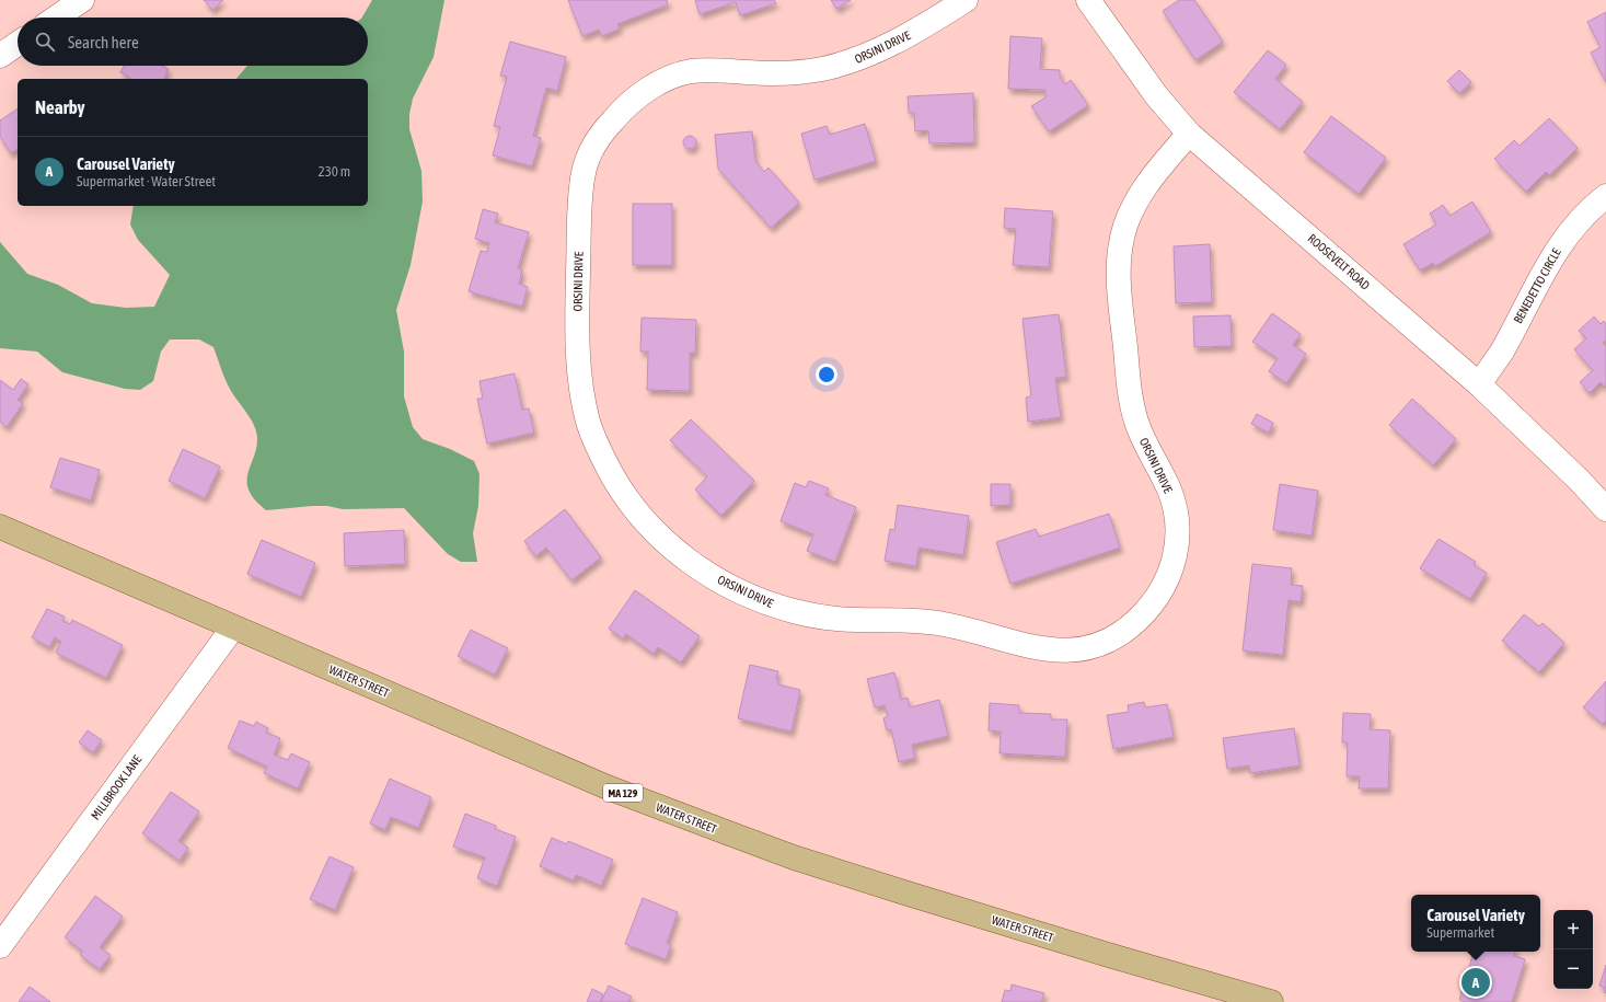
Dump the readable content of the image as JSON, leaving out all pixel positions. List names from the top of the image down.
{
  "streets": {
    "main road": ["WATER STREET", "MA 129"],
    "street": [
      "ORSINI DRIVE",
      "ROOSEVELT ROAD",
      "BENEDETTO CIRCLE",
      "MILLBROOK LANE"
    ]
  },
  "crossings": [
    ["ORSINI DRIVE", "ROOSEVELT ROAD"],
    ["ROOSEVELT ROAD", "BENEDETTO CIRCLE"],
    ["WATER STREET", "MILLBROOK LANE"]
  ],
  "page": {
    "search": "Search here",
    "heading": "Nearby",
    "list": [
      {
        "mark": "A",
        "name": "Carousel Variety",
        "note": "Supermarket · Water Street",
        "value": "230 m"
      }
    ],
    "popup": ["Carousel Variety", "Supermarket"],
    "map_buttons": ["+", "−"],
    "pins": "A"
  }
}
